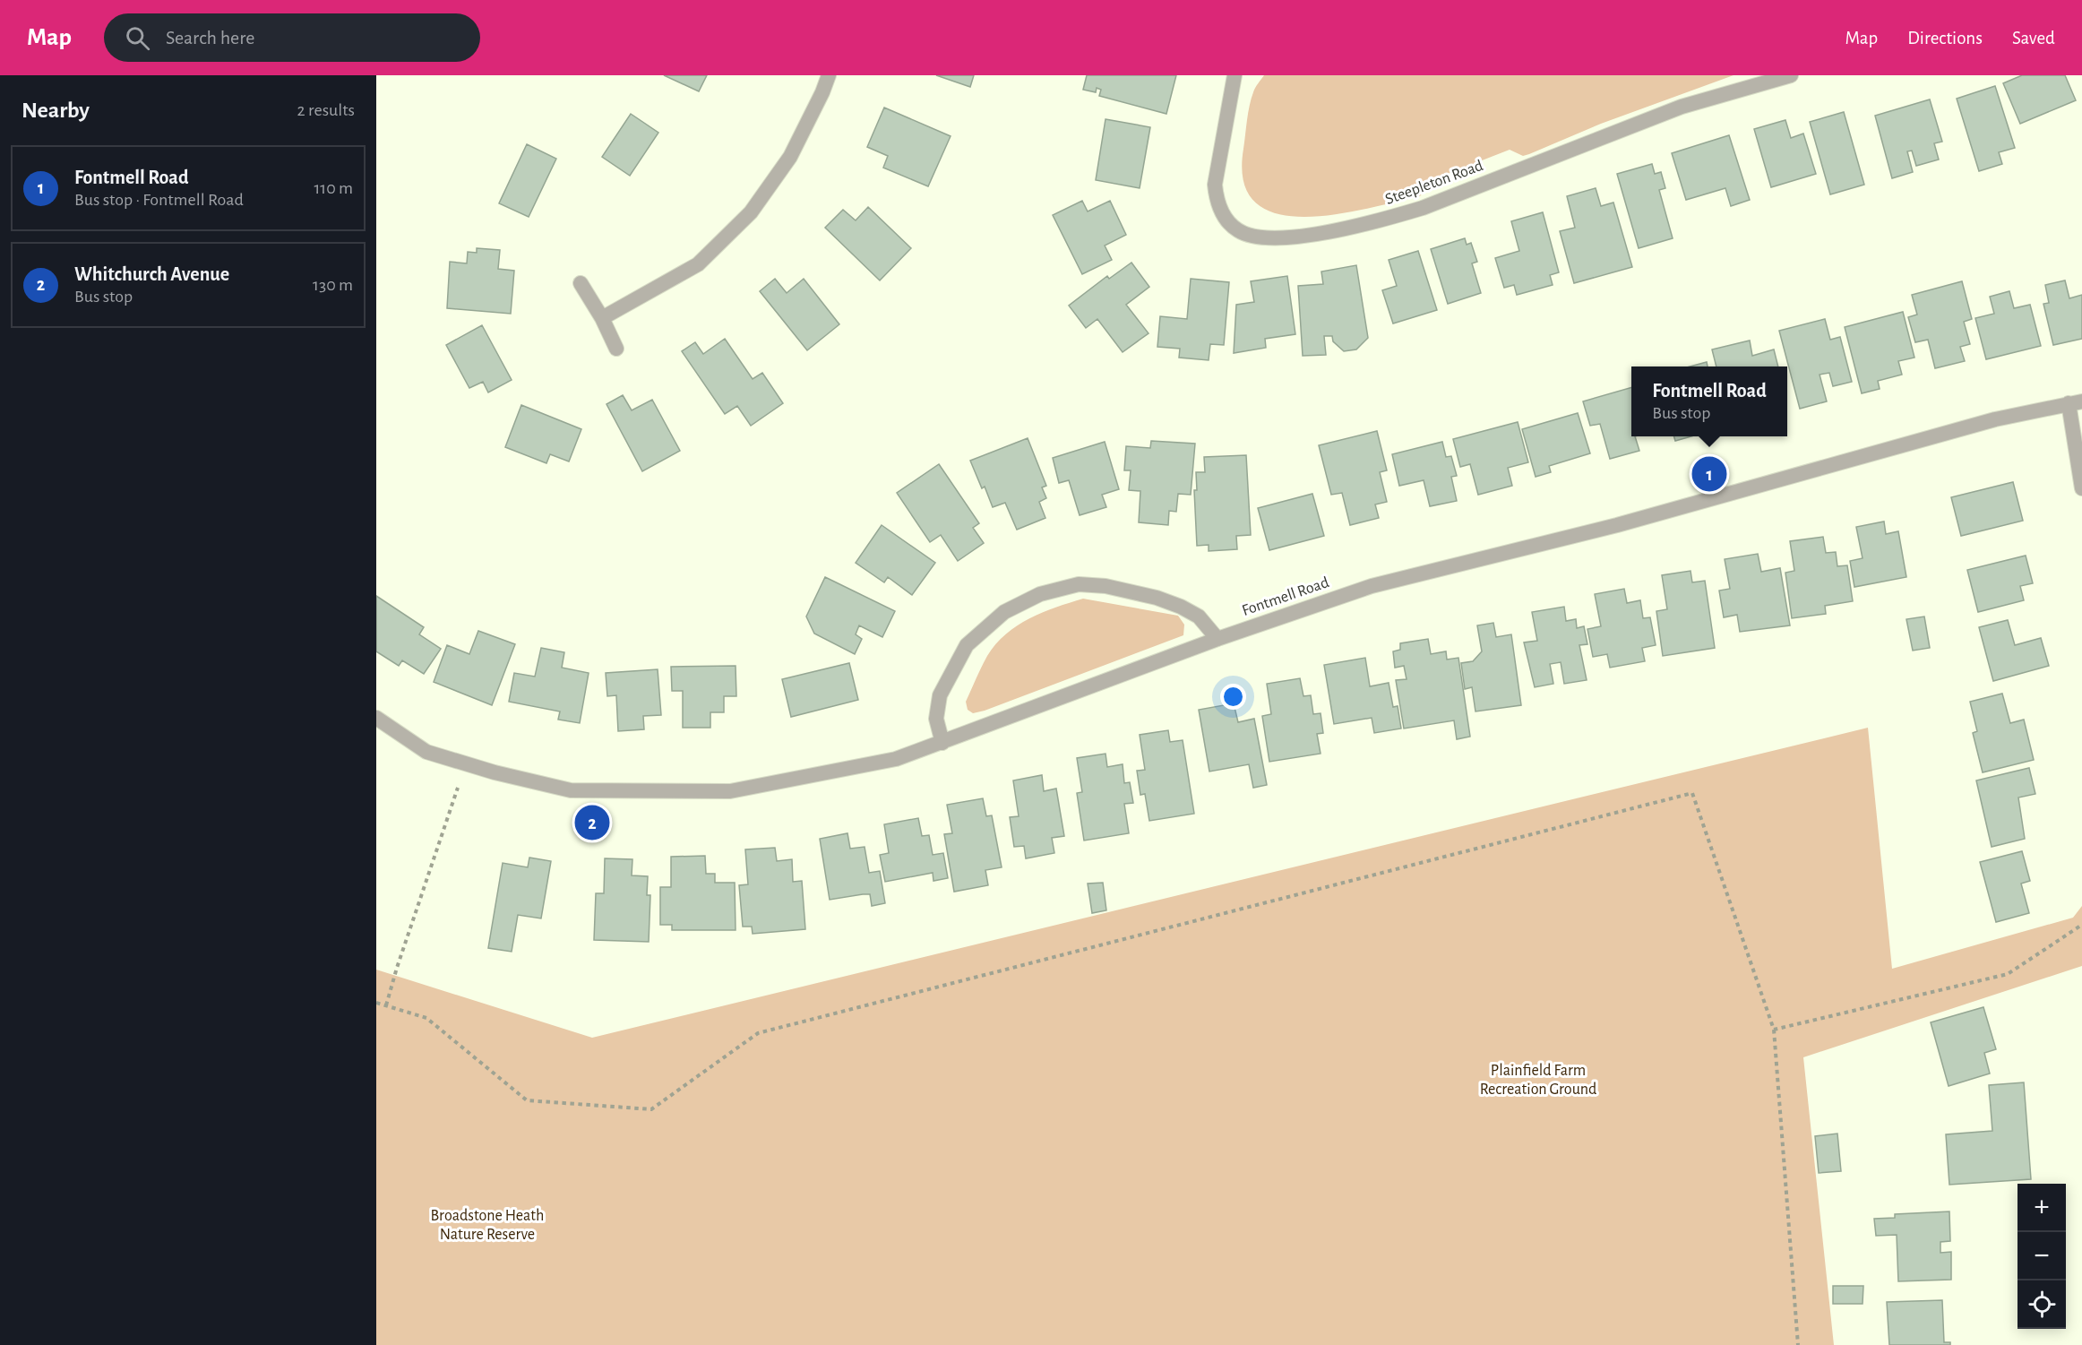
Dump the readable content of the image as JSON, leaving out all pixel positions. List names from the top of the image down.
{
  "streets": {
    "street": ["Steepleton Road", "Fontmell Road"]
  },
  "parks": ["Plainfield Farm Recreation Ground", "Broadstone Heath Nature Reserve"],
  "page": {
    "header": "Map",
    "search": "Search here",
    "nav": ["Map", "Directions", "Saved"],
    "heading": ["Nearby", "2 results"],
    "list": [
      {
        "mark": "1",
        "name": "Fontmell Road",
        "note": "Bus stop · Fontmell Road",
        "value": "110 m"
      },
      {
        "mark": "2",
        "name": "Whitchurch Avenue",
        "note": "Bus stop",
        "value": "130 m"
      }
    ],
    "popup": ["Fontmell Road", "Bus stop"],
    "pins": ["1", "2"],
    "map_buttons": ["+", "−"]
  }
}
